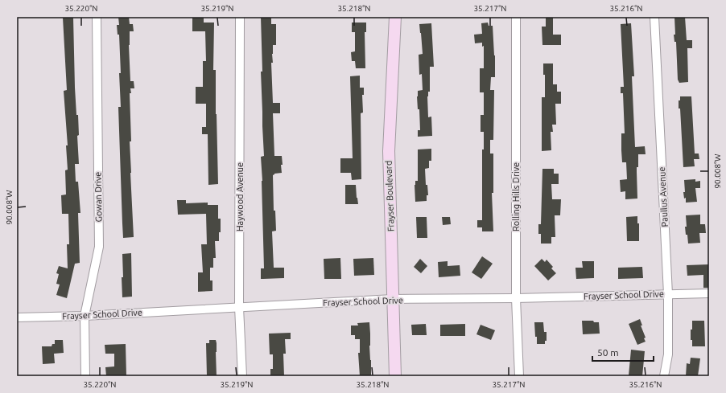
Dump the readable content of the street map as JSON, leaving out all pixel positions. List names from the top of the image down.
{
  "streets": {
    "main road": ["Frayser Boulevard"],
    "street": [
      "Gowan Drive",
      "Haywood Avenue",
      "Rolling Hills Drive",
      "Paullus Avenue",
      "Frayser School Drive"
    ]
  },
  "crossings": [
    ["Frayser Boulevard", "Frayser School Drive"],
    ["Gowan Drive", "Frayser School Drive"],
    ["Haywood Avenue", "Frayser School Drive"],
    ["Rolling Hills Drive", "Frayser School Drive"],
    ["Paullus Avenue", "Frayser School Drive"]
  ],
  "scale_bar": "50 m",
  "coordinates": [
    "35.220°N",
    "35.219°N",
    "35.218°N",
    "35.217°N",
    "35.216°N",
    "90.008°W"
  ]
}
